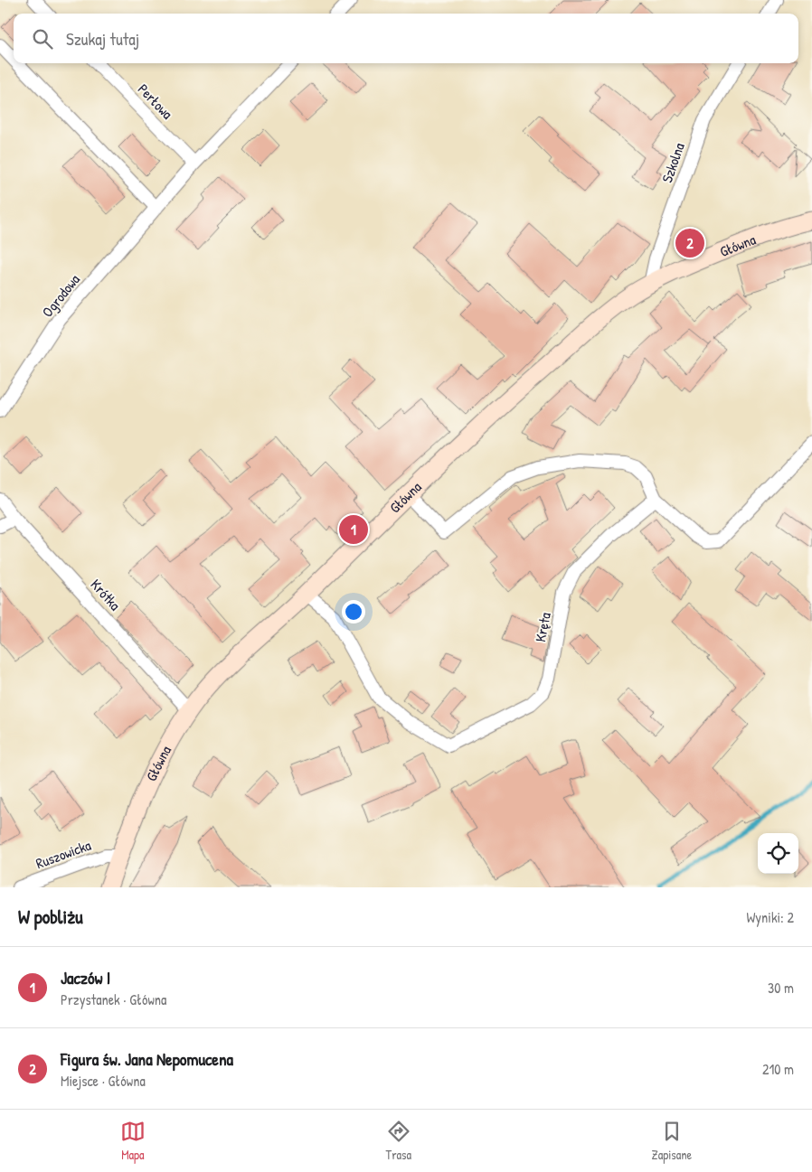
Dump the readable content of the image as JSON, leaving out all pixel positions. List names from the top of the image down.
{
  "streets": {
    "street": [
      "Perłowa",
      "Szkolna",
      "Główna",
      "Ogrodowa",
      "Krótka",
      "Kręta",
      "Ruszowicka"
    ]
  },
  "crossings": [
    ["Perłowa", "Ogrodowa"],
    ["Szkolna", "Główna"],
    ["Główna", "Krótka"],
    ["Główna", "Kręta"],
    ["Główna", "Ruszowicka"]
  ],
  "page": {
    "search": "Szukaj tutaj",
    "pins": ["2", "1"],
    "heading": ["W pobliżu", "Wyniki: 2"],
    "list": [
      {
        "mark": "1",
        "name": "Jaczów I",
        "note": "Przystanek · Główna",
        "value": "30 m"
      },
      {
        "mark": "2",
        "name": "Figura św. Jana Nepomucena",
        "note": "Miejsce · Główna",
        "value": "210 m"
      }
    ],
    "nav": ["Mapa", "Trasa", "Zapisane"]
  }
}
